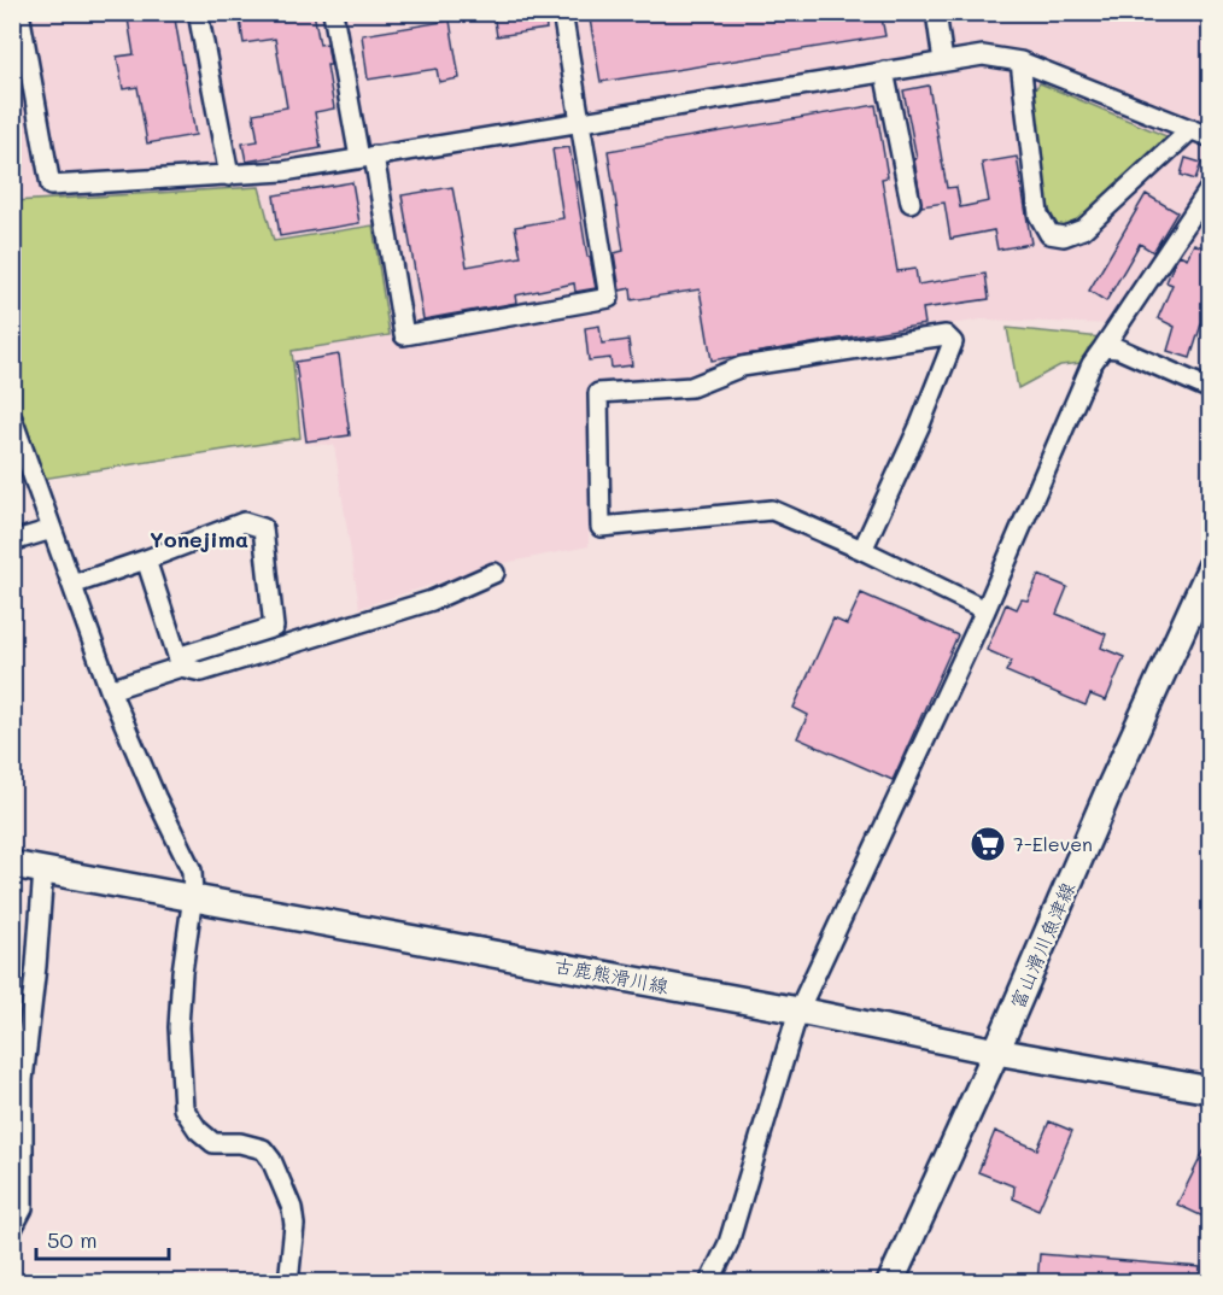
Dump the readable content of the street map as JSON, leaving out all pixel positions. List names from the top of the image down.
{
  "streets": {
    "main road": ["富山滑川魚津線", "古鹿熊滑川線"]
  },
  "crossings": [
    ["富山滑川魚津線", "古鹿熊滑川線"]
  ],
  "districts": ["Yonejima"],
  "places": {
    "supermarket": ["7-Eleven"]
  },
  "scale_bar": "50 m"
}
